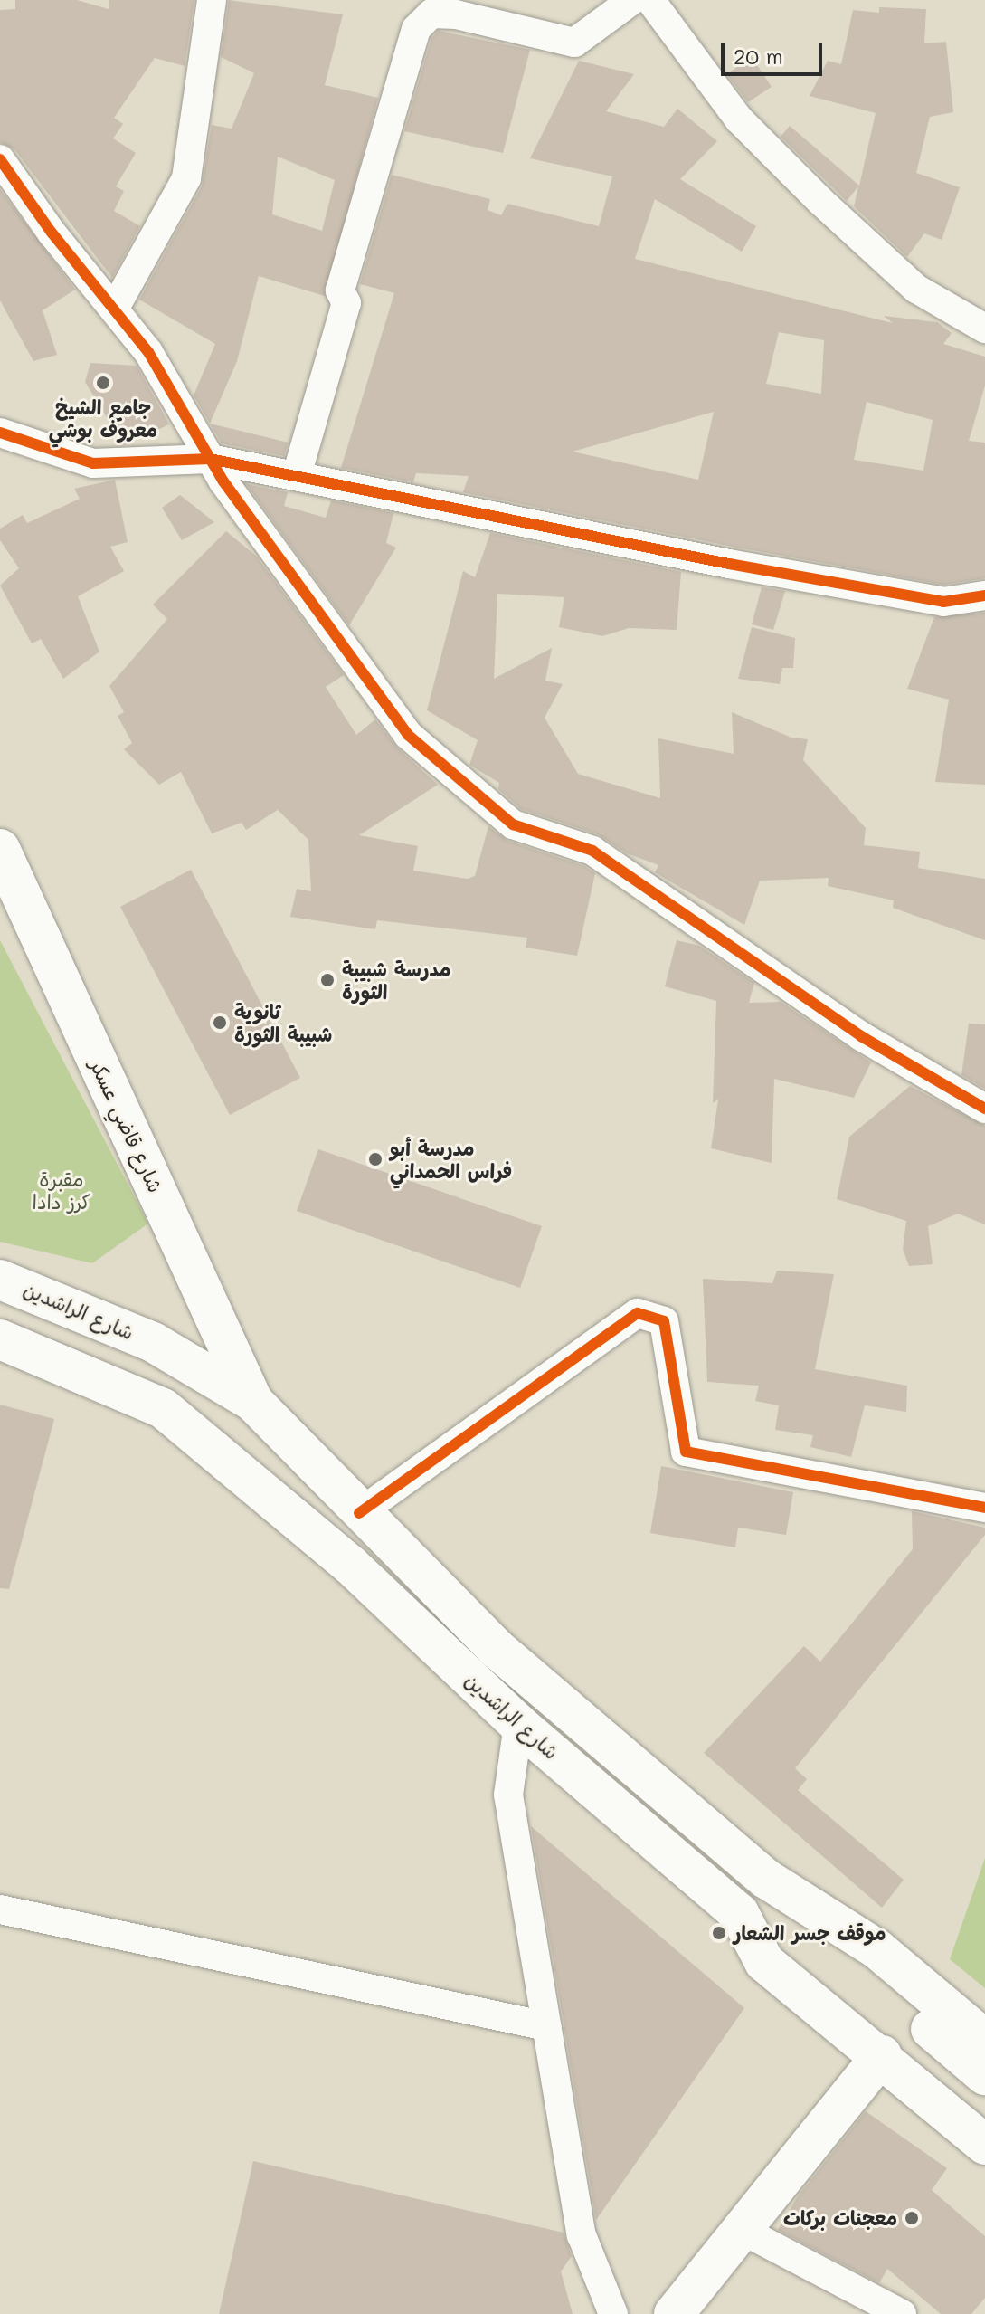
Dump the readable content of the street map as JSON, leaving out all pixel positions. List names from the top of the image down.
{
  "streets": {
    "main road": ["شارع قاضي عسكر", "شارع الراشدين"]
  },
  "crossings": [
    ["شارع قاضي عسكر", "شارع الراشدين"]
  ],
  "parks": ["مقبرة كرز دادا"],
  "places": [
    "جامع الشيخ معروف بوشي",
    "مدرسة شبيبة الثورة",
    "ثانوية شبيبة الثورة",
    "مدرسة أبو فراس الحمداني",
    "موقف جسر الشعار",
    "معجنات بركات"
  ],
  "scale_bar": "20 m"
}
